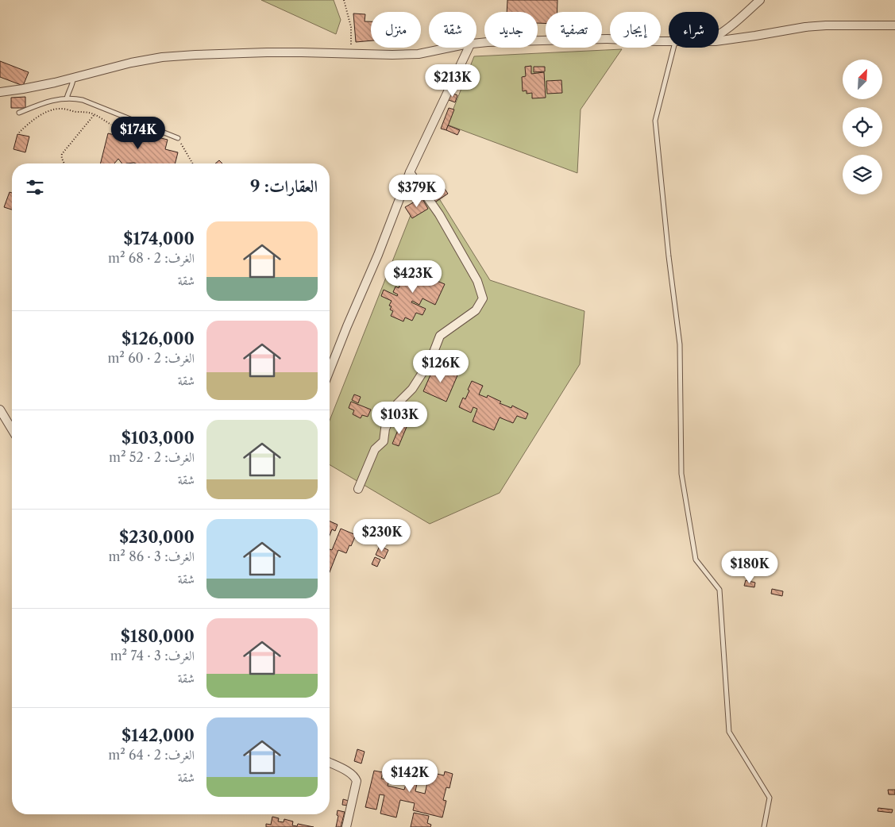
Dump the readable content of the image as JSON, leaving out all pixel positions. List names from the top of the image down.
{
  "north": "top right",
  "page": {
    "chip": [
      "شراء",
      "إيجار",
      "تصفية",
      "جديد",
      "شقة",
      "منزل"
    ],
    "price": [
      "$213K",
      "$174K",
      "$379K",
      "$423K",
      "$126K",
      "$103K",
      "$230K",
      "$180K",
      "$142K"
    ],
    "heading": "العقارات: 9",
    "list": [
      {
        "name": "$174,000",
        "note": "الغرف: 2 · 68 m² · شقة"
      },
      {
        "name": "$126,000",
        "note": "الغرف: 2 · 60 m² · شقة"
      },
      {
        "name": "$103,000",
        "note": "الغرف: 2 · 52 m² · شقة"
      },
      {
        "name": "$230,000",
        "note": "الغرف: 3 · 86 m² · شقة"
      },
      {
        "name": "$180,000",
        "note": "الغرف: 3 · 74 m² · شقة"
      },
      {
        "name": "$142,000",
        "note": "الغرف: 2 · 64 m² · شقة"
      }
    ]
  }
}
